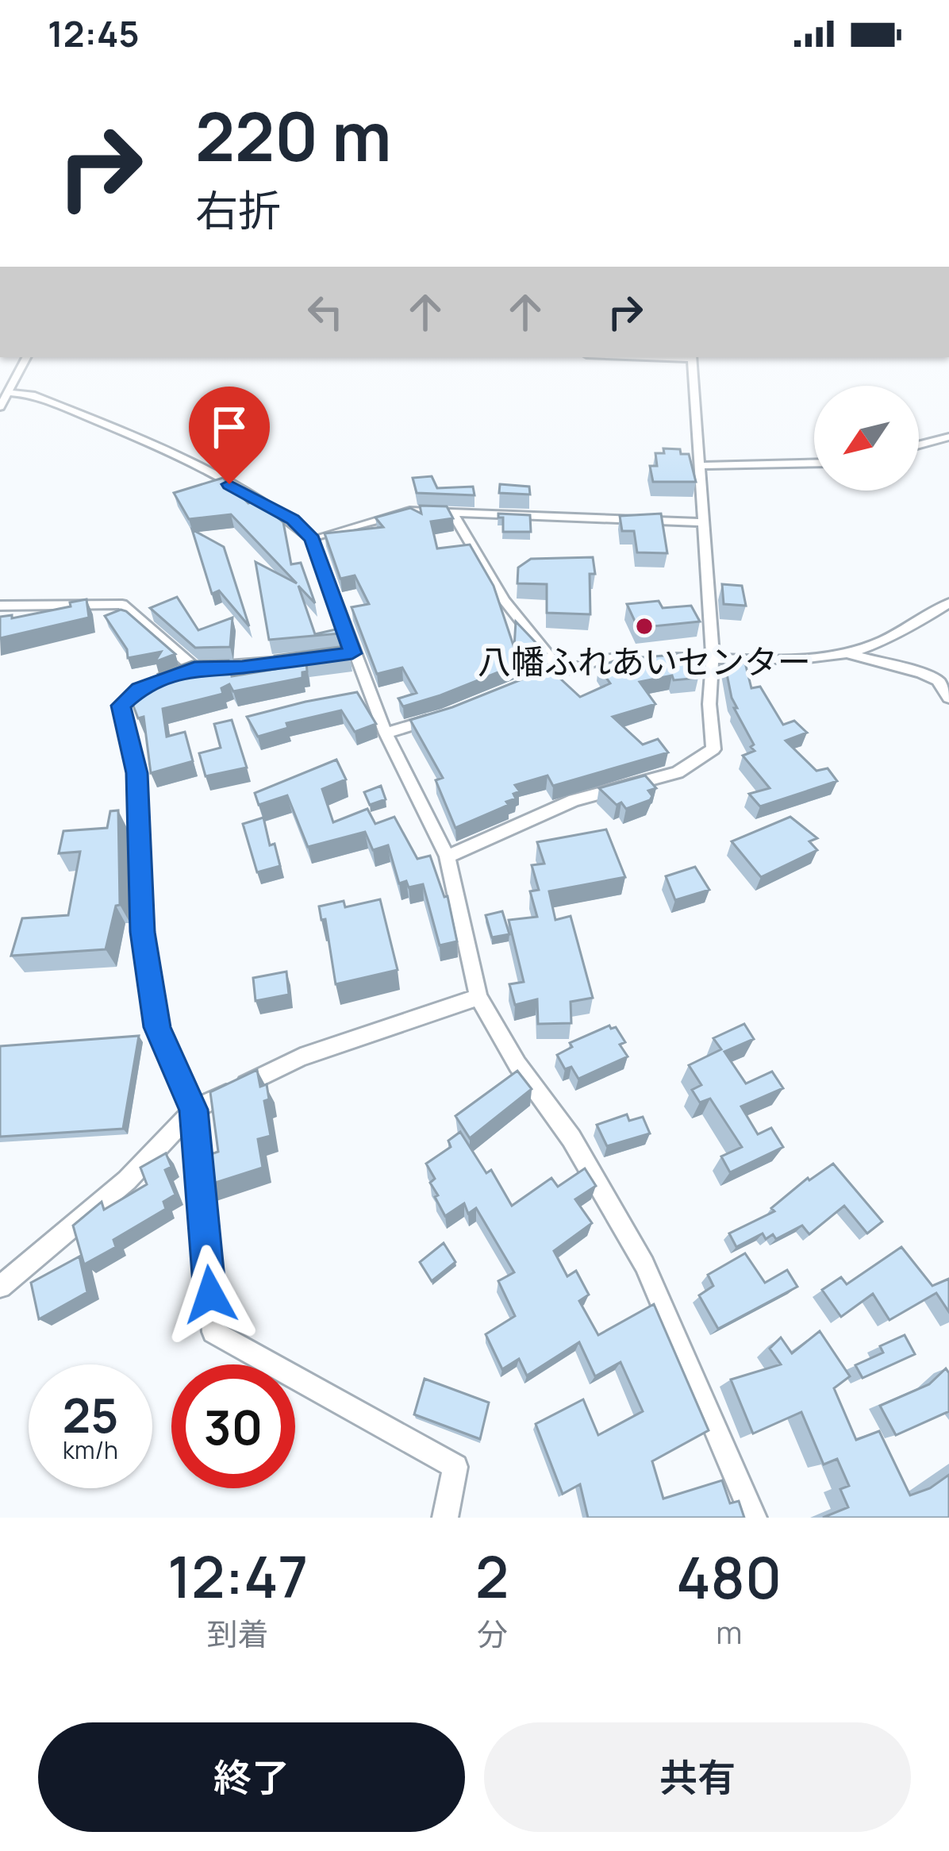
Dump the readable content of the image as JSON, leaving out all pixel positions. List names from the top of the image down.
{
  "places": ["八幡ふれあいセンター"],
  "north": "bottom left",
  "page": {
    "status": "12:45",
    "turn": ["220 m", "右折"],
    "speed": "25 km/h",
    "limit": "30",
    "eta": [
      "12:47",
      "到着",
      "2",
      "分",
      "480",
      "m"
    ],
    "buttons": ["終了", "共有"]
  }
}
